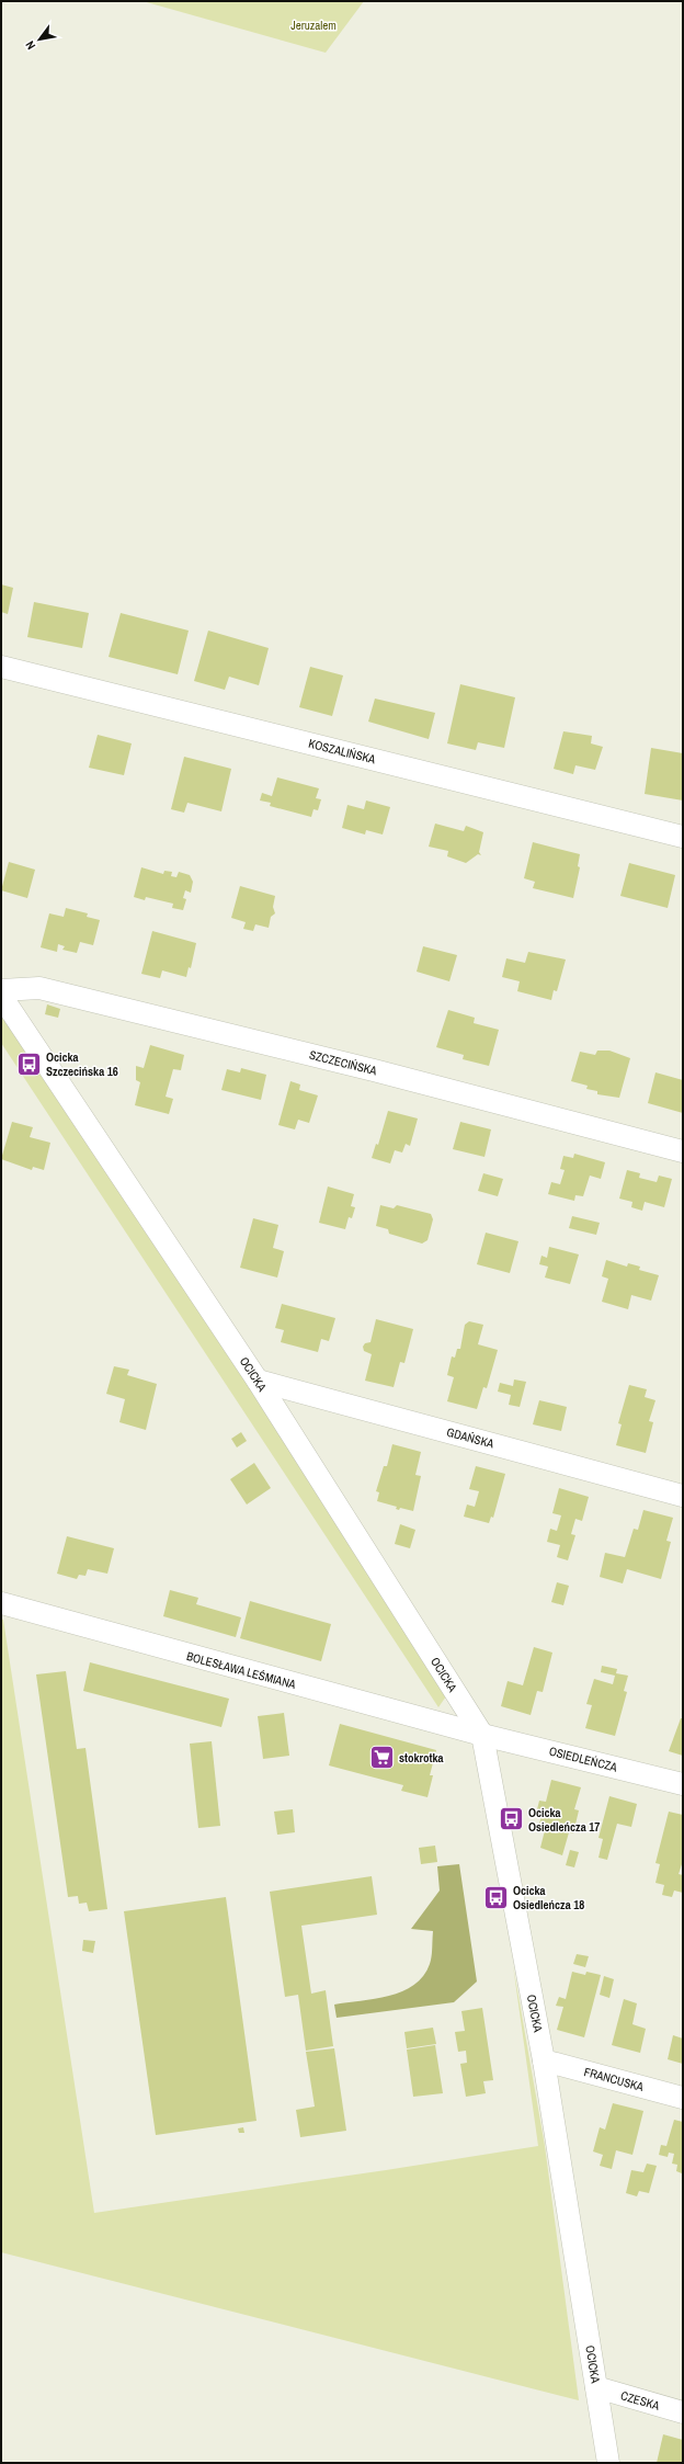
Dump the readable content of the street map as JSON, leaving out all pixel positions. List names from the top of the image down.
{
  "streets": {
    "street": [
      "KOSZALIŃSKA",
      "SZCZECIŃSKA",
      "OCICKA",
      "GDAŃSKA",
      "BOLESŁAWA LEŚMIANA",
      "OSIEDLEŃCZA",
      "FRANCUSKA",
      "CZESKA"
    ]
  },
  "crossings": [
    ["OCICKA", "GDAŃSKA"],
    ["OCICKA", "BOLESŁAWA LEŚMIANA"],
    ["OCICKA", "OSIEDLEŃCZA"],
    ["OCICKA", "FRANCUSKA"],
    ["OCICKA", "CZESKA"],
    ["BOLESŁAWA LEŚMIANA", "OSIEDLEŃCZA"]
  ],
  "parks": ["Jeruzalem"],
  "places": {
    "bus stop": ["Ocicka Szczecińska 16", "Ocicka Osiedleńcza 17", "Ocicka Osiedleńcza 18"],
    "supermarket": ["stokrotka"]
  },
  "north": "bottom left"
}
